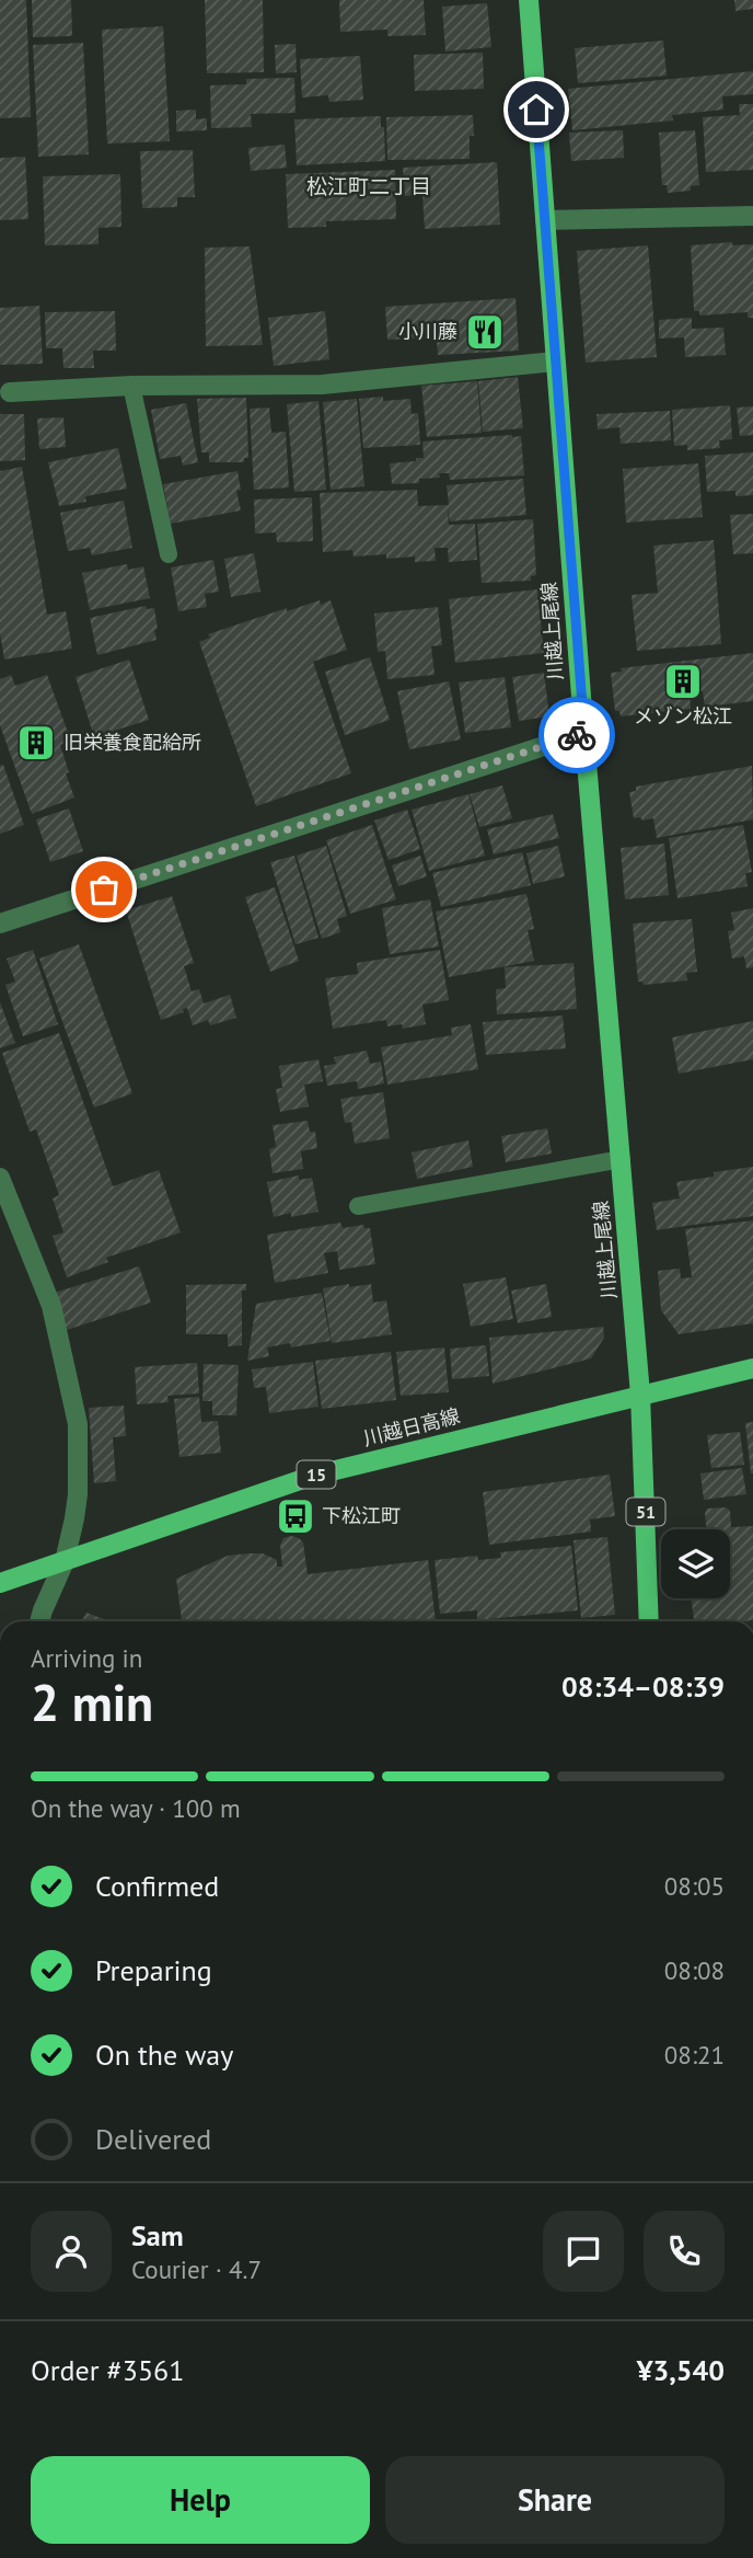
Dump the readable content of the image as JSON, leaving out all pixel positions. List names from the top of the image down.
{
  "streets": {
    "main road": [
      "川越上尾線",
      "川越日高線",
      "15",
      "51"
    ]
  },
  "crossings": [
    ["川越上尾線", "川越日高線"],
    ["川越上尾線", "51"],
    ["川越日高線", "51"]
  ],
  "districts": ["松江町二丁目"],
  "places": {
    "restaurant": ["小川藤"],
    "building": ["メゾン松江", "旧栄養食配給所"],
    "bus stop": ["下松江町"]
  },
  "page": {
    "heading": ["2 min", "Arriving in", "08:34–08:39"],
    "panel": [
      "Sam",
      "Courier · 4.7",
      "Order #3561",
      "¥3,540"
    ],
    "bar": "On the way · 100 m",
    "list": [
      ["Confirmed", "08:05"],
      ["Preparing", "08:08"],
      ["On the way", "08:21"],
      "Delivered"
    ],
    "buttons": ["Help", "Share"]
  }
}
